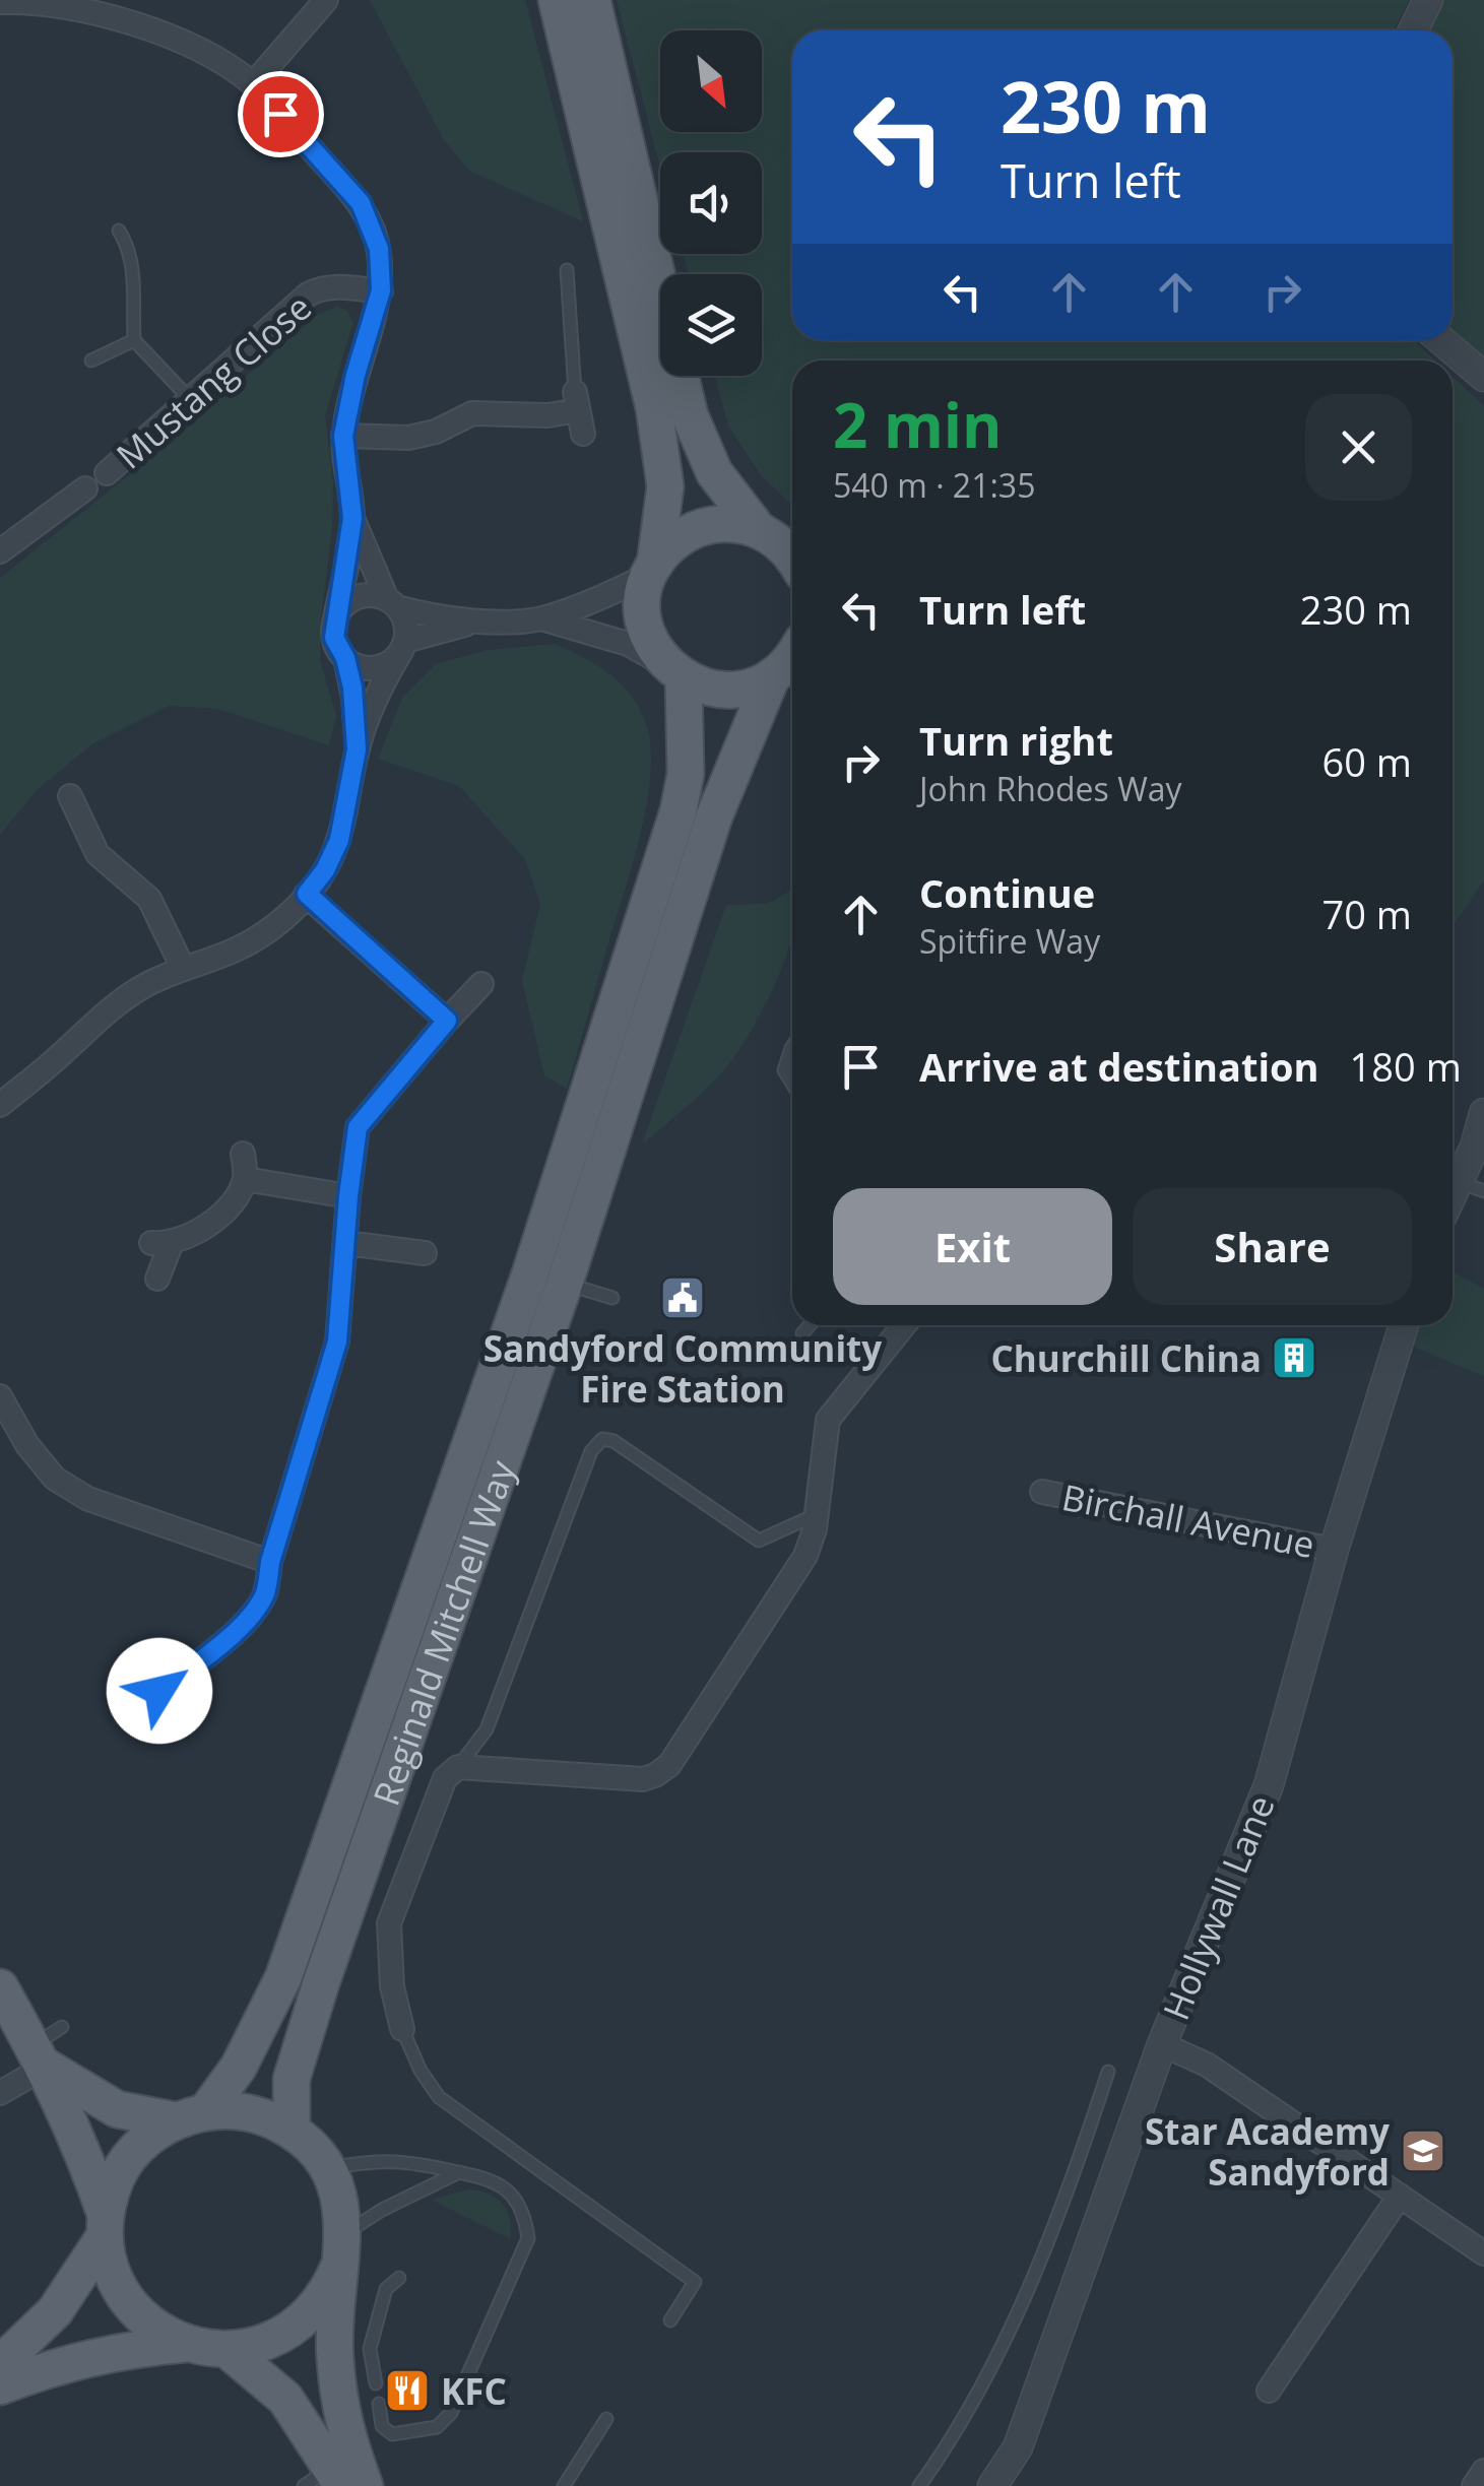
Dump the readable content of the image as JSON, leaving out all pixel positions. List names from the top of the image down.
{
  "streets": {
    "main road": ["Reginald Mitchell Way"],
    "street": ["Mustang Close", "Birchall Avenue", "Hollywall Lane"]
  },
  "crossings": [
    ["Birchall Avenue", "Hollywall Lane"]
  ],
  "places": {
    "public building": ["Sandyford Community Fire Station"],
    "building": ["Churchill China"],
    "school or university": ["Star Academy Sandyford"],
    "restaurant": ["KFC"]
  },
  "north": "bottom right",
  "page": {
    "turn": ["230 m", "Turn left"],
    "heading": ["2 min", "540 m · 21:35"],
    "list": [
      {
        "name": "Turn left",
        "value": "230 m"
      },
      {
        "name": "Turn right",
        "note": "John Rhodes Way",
        "value": "60 m"
      },
      {
        "name": "Continue",
        "note": "Spitfire Way",
        "value": "70 m"
      },
      {
        "name": "Arrive at destination",
        "value": "180 m"
      }
    ],
    "buttons": ["Exit", "Share"]
  }
}
